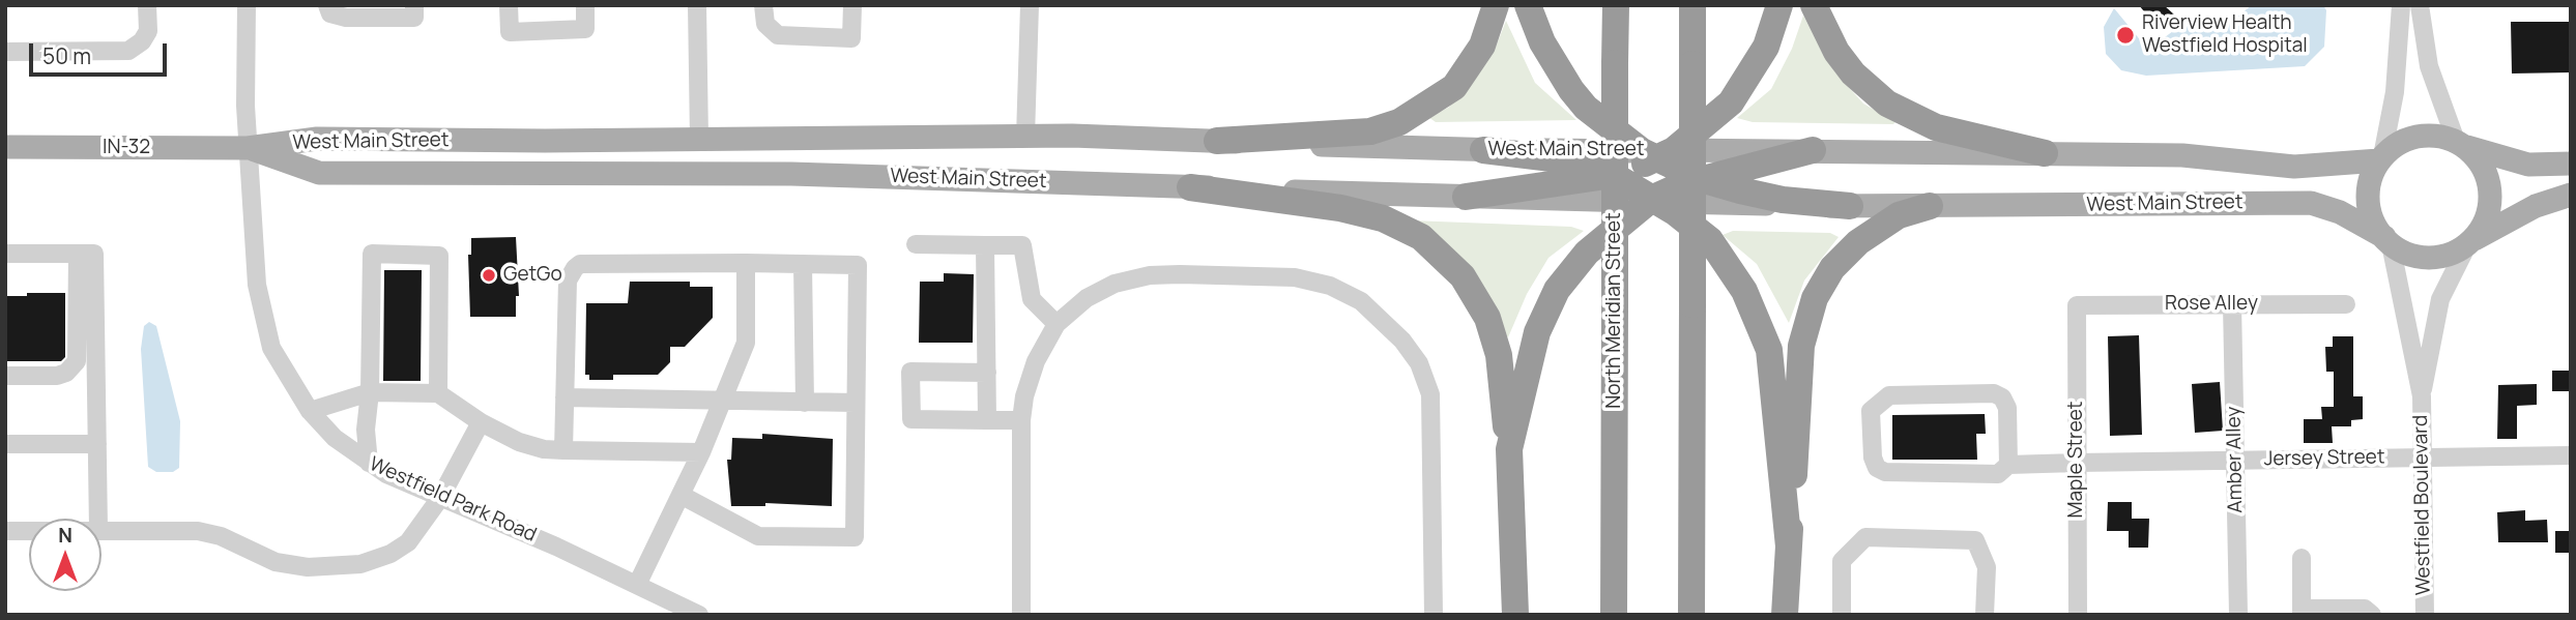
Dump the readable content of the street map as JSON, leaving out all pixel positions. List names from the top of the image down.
{
  "streets": {
    "highway": ["North Meridian Street"],
    "main road": ["West Main Street", "IN-32"],
    "street": [
      "Rose Alley",
      "Jersey Street",
      "Maple Street",
      "Amber Alley",
      "Westfield Park Road",
      "Westfield Boulevard"
    ]
  },
  "crossings": [
    ["West Main Street", "IN-32"],
    ["West Main Street", "Westfield Park Road"],
    ["West Main Street", "Westfield Boulevard"],
    ["IN-32", "Westfield Park Road"],
    ["Rose Alley", "Maple Street"],
    ["Rose Alley", "Amber Alley"],
    ["Jersey Street", "Maple Street"],
    ["Jersey Street", "Amber Alley"],
    ["Jersey Street", "Westfield Boulevard"]
  ],
  "places": ["Riverview Health Westfield Hospital", "GetGo"],
  "scale_bar": "50 m",
  "north": "top"
}
